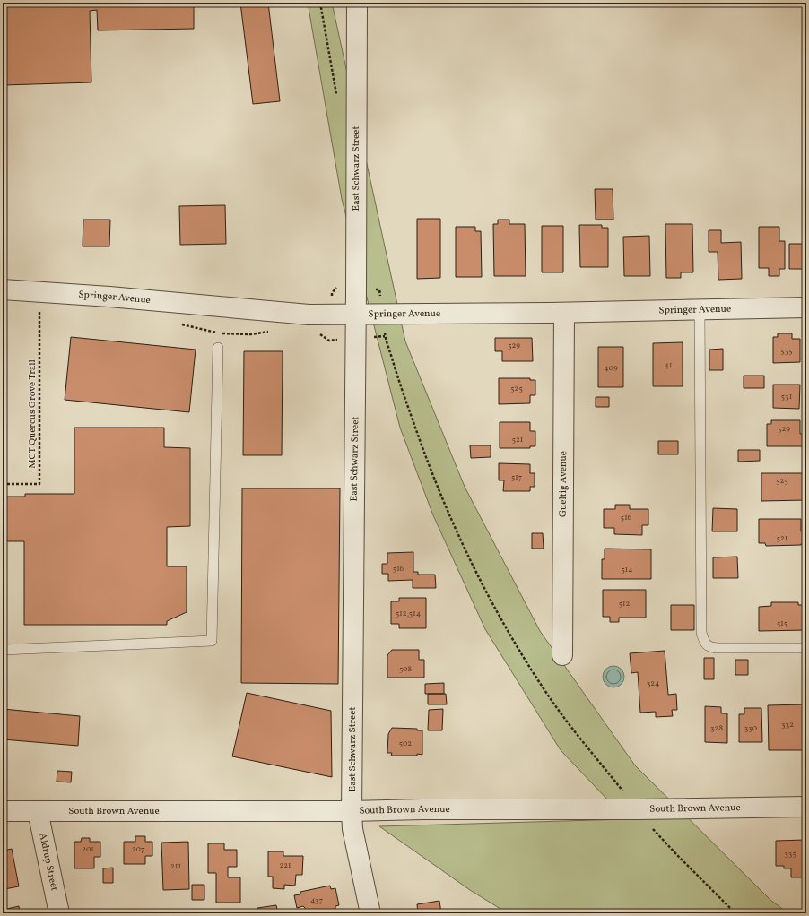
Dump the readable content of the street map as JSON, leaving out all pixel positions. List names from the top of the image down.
{
  "streets": {
    "street": [
      "East Schwarz Street",
      "Springer Avenue",
      "Gueltig Avenue",
      "South Brown Avenue",
      "Aldrup Street"
    ],
    "path": ["MCT Quercus Grove Trail"]
  },
  "crossings": [
    ["East Schwarz Street", "Springer Avenue"],
    ["East Schwarz Street", "South Brown Avenue"],
    ["Springer Avenue", "Gueltig Avenue"],
    ["South Brown Avenue", "Aldrup Street"]
  ],
  "house_numbers": [
    "529",
    "535",
    "41",
    "409",
    "525",
    "531",
    "529",
    "521",
    "517",
    "525",
    "516",
    "521",
    "516",
    "514",
    "512",
    "512,514",
    "515",
    "508",
    "324",
    "332",
    "328",
    "330",
    "502",
    "201",
    "207",
    "335",
    "221",
    "211",
    "437"
  ]
}
